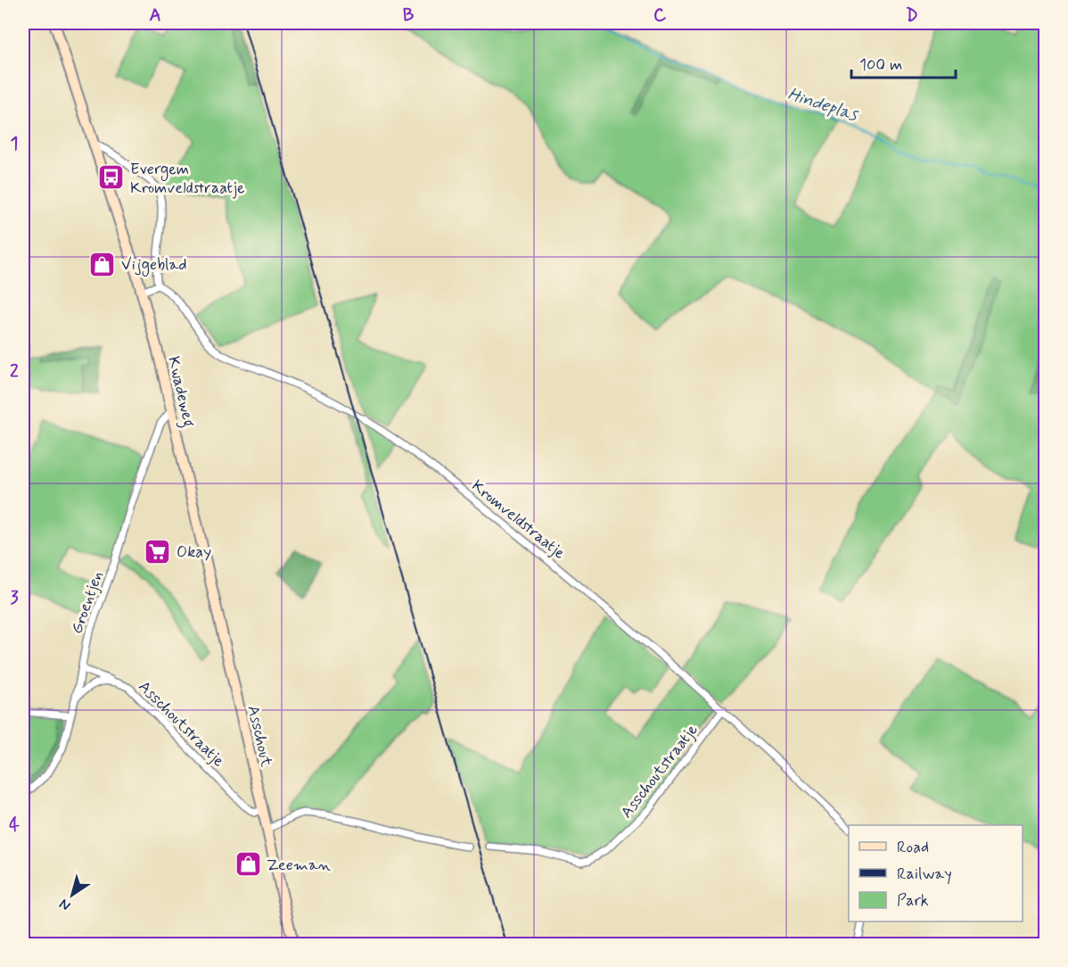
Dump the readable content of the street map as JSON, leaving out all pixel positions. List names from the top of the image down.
{
  "streets": {
    "main road": ["Kwadeweg", "Asschout"],
    "street": ["Kromveldstraatje", "Groentjen", "Asschoutstraatje"]
  },
  "crossings": [
    ["Kwadeweg", "Groentjen"],
    ["Kwadeweg", "Asschout"],
    ["Kromveldstraatje", "Asschoutstraatje"],
    ["Groentjen", "Asschoutstraatje"],
    ["Asschoutstraatje", "Asschout"]
  ],
  "water": ["Hindeplas"],
  "places": {
    "bus stop": ["Evergem Kromveldstraatje"],
    "shop": ["Vijgeblad", "Zeeman"],
    "supermarket": ["Okay"]
  },
  "legend": ["Road", "Railway", "Park"],
  "scale_bar": "100 m",
  "north": "bottom left",
  "grid": {
    "columns": [
      "A",
      "B",
      "C",
      "D"
    ],
    "rows": [
      "1",
      "2",
      "3",
      "4"
    ]
  }
}
